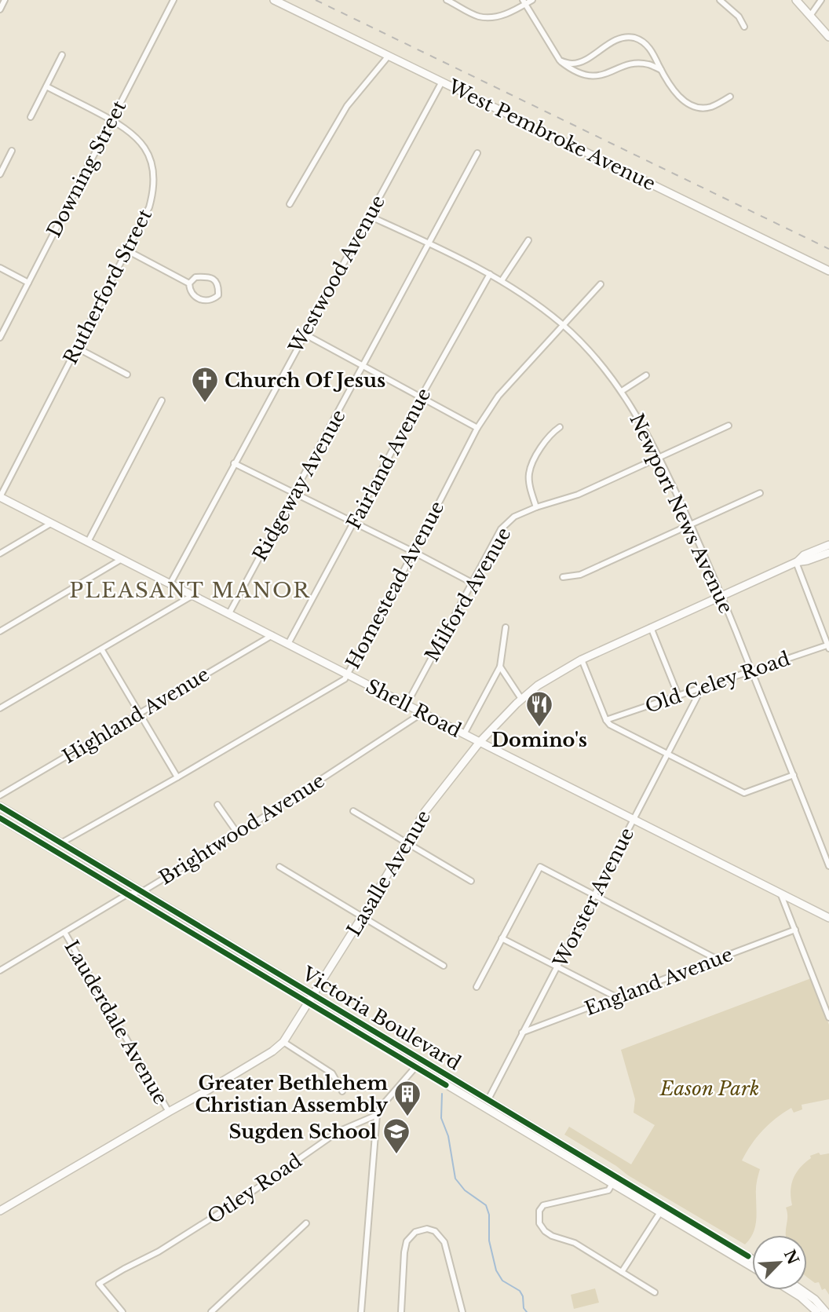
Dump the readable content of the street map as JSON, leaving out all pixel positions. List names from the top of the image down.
{
  "streets": {
    "main road": [
      "West Pembroke Avenue",
      "Shell Road",
      "Lasalle Avenue",
      "Victoria Boulevard"
    ],
    "street": [
      "Downing Street",
      "Westwood Avenue",
      "Rutherford Street",
      "Fairland Avenue",
      "Ridgeway Avenue",
      "Newport News Avenue",
      "Homestead Avenue",
      "Milford Avenue",
      "Old Celey Road",
      "Highland Avenue",
      "Brightwood Avenue",
      "Worster Avenue",
      "England Avenue",
      "Lauderdale Avenue",
      "Otley Road"
    ]
  },
  "crossings": [
    ["West Pembroke Avenue", "Westwood Avenue"],
    ["Downing Street", "Rutherford Street"],
    ["Westwood Avenue", "Newport News Avenue"],
    ["Westwood Avenue", "Shell Road"],
    ["Rutherford Street", "Shell Road"],
    ["Fairland Avenue", "Newport News Avenue"],
    ["Fairland Avenue", "Shell Road"],
    ["Ridgeway Avenue", "Newport News Avenue"],
    ["Ridgeway Avenue", "Shell Road"],
    ["Newport News Avenue", "Homestead Avenue"],
    ["Newport News Avenue", "Milford Avenue"],
    ["Newport News Avenue", "Old Celey Road"],
    ["Newport News Avenue", "Lasalle Avenue"],
    ["Homestead Avenue", "Shell Road"],
    ["Homestead Avenue", "Victoria Boulevard"],
    ["Milford Avenue", "Shell Road"],
    ["Old Celey Road", "Worster Avenue"],
    ["Shell Road", "Highland Avenue"],
    ["Shell Road", "Brightwood Avenue"],
    ["Shell Road", "Lasalle Avenue"],
    ["Shell Road", "Worster Avenue"],
    ["Brightwood Avenue", "Victoria Boulevard"],
    ["Brightwood Avenue", "Lauderdale Avenue"],
    ["Lasalle Avenue", "Victoria Boulevard"],
    ["Lasalle Avenue", "Lauderdale Avenue"],
    ["Worster Avenue", "England Avenue"],
    ["Worster Avenue", "Victoria Boulevard"]
  ],
  "districts": ["PLEASANT MANOR"],
  "parks": ["Eason Park"],
  "places": {
    "church": ["Church Of Jesus"],
    "restaurant": ["Domino's"],
    "building": ["Greater Bethlehem Christian Assembly"],
    "school or university": ["Sugden School"]
  },
  "north": "top right"
}
